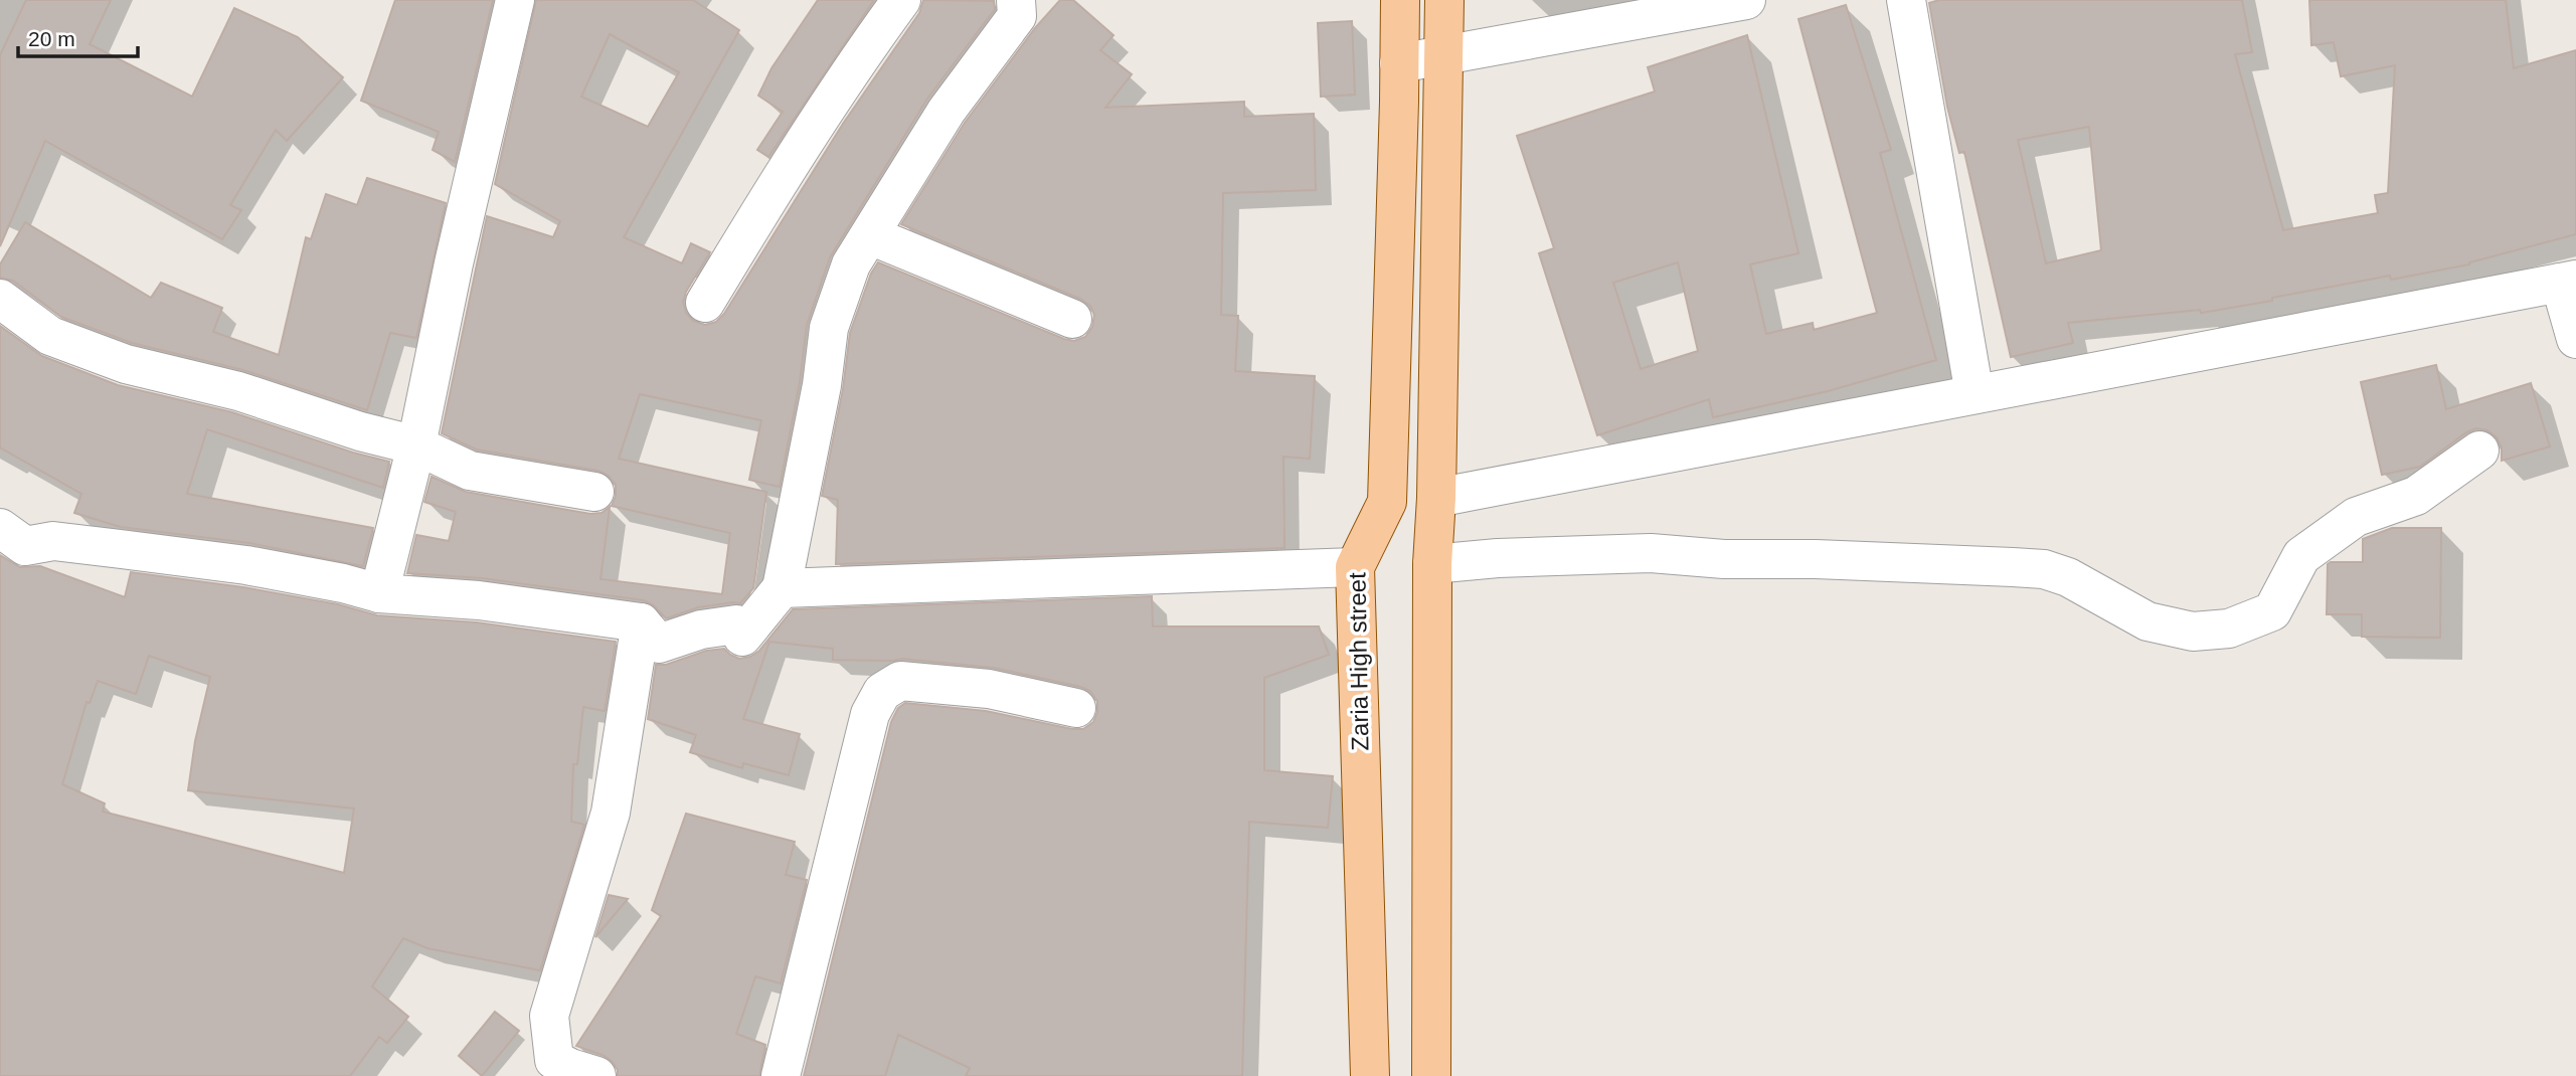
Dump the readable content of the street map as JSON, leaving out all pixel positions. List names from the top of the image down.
{
  "streets": {
    "main road": ["Zaria High street"]
  },
  "scale_bar": "20 m"
}
